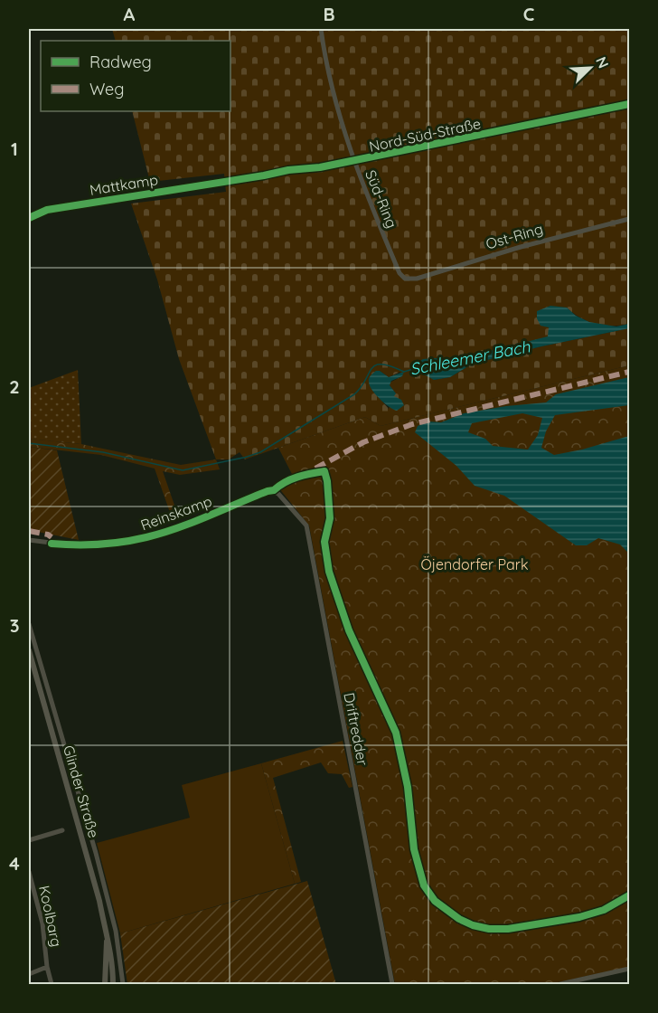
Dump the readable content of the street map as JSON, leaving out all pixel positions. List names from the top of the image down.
{
  "streets": {
    "main road": ["Glinder Straße"],
    "street": [
      "Nord-Süd-Straße",
      "Mattkamp",
      "Süd-Ring",
      "Ost-Ring",
      "Reinskamp",
      "Driftredder",
      "Koolbarg"
    ]
  },
  "crossings": [
    ["Nord-Süd-Straße", "Mattkamp"],
    ["Nord-Süd-Straße", "Süd-Ring"],
    ["Süd-Ring", "Ost-Ring"],
    ["Reinskamp", "Driftredder"]
  ],
  "water": ["Schleemer Bach"],
  "parks": ["Öjendorfer Park"],
  "legend": ["Radweg", "Weg"],
  "north": "top right",
  "grid": {
    "columns": ["A", "B", "C"],
    "rows": [
      "1",
      "2",
      "3",
      "4"
    ]
  }
}
